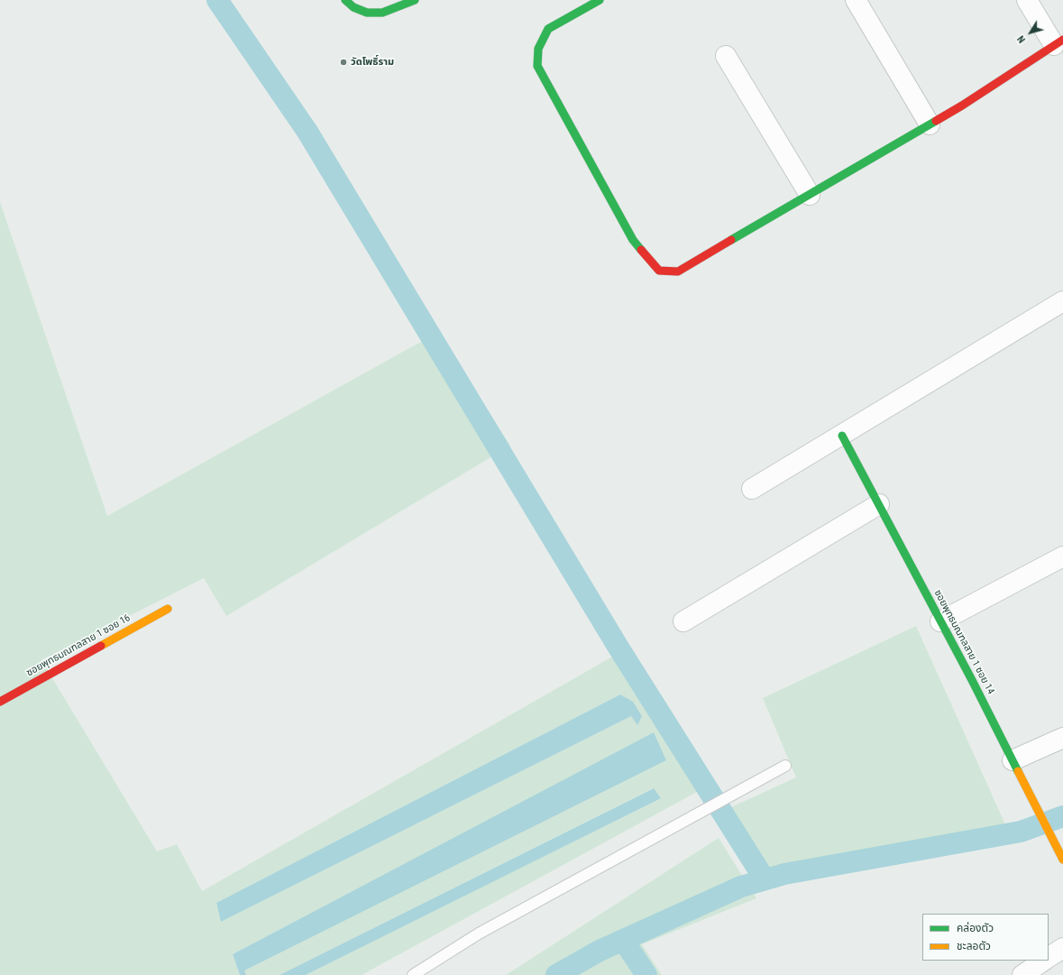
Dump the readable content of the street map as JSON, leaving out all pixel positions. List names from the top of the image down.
{
  "streets": {
    "street": ["ซอยพุทธมณฑลสาย 1 ซอย 14", "ซอยพุทธมณฑลสาย 1 ซอย 16"]
  },
  "places": ["วัดโพธิ์ราม"],
  "legend": ["คล่องตัว", "ชะลอตัว"],
  "north": "bottom left"
}
